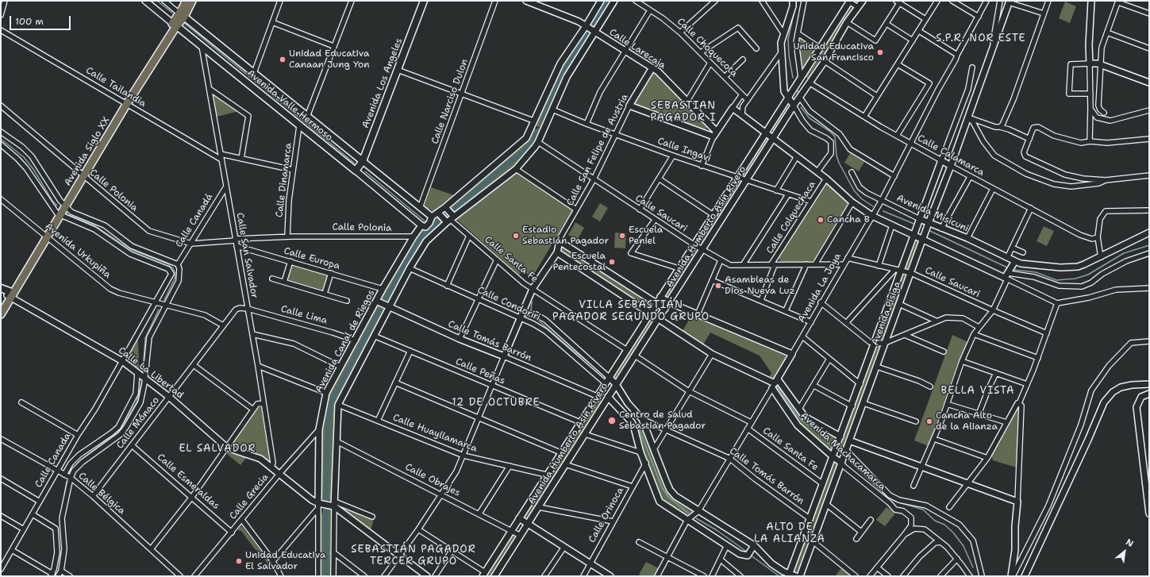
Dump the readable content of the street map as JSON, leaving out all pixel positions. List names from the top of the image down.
{
  "streets": {
    "highway": ["Avenida Siglo XX"],
    "main road": ["Avenida Los Angeles", "Avenida Valle Hermoso", "Calle La Libertad"],
    "street": [
      "Calle Choquecota",
      "Calle Larecaja",
      "Calle Tailandia",
      "Calle Narciso Dulon",
      "Calle San Felipe de Austria",
      "Calle Ingavi",
      "Calle Calamarca",
      "Calle Dinamarca",
      "Calle Polonia",
      "Calle Saucari",
      "Avenida Misicuni",
      "Calle Colquechaca",
      "Calle Canadá",
      "Avenida Humberto Asín Rivero",
      "Avenida Urkupiña",
      "Calle San Salvador",
      "Calle Europa",
      "Calle Santa Fe",
      "Avenida La Joya",
      "Calle Condoriri",
      "Avenida Pisiga",
      "Calle Lima",
      "Avenida Canal de Riegos",
      "Calle Tomás Barrón",
      "Calle Peñas",
      "Calle Mónaco",
      "Calle Huayllamarca",
      "Avenida Machacamarca",
      "Calle Canada",
      "Calle Obrajes",
      "Calle Esmeraldas",
      "Calle Bélgica",
      "Calle Grecia",
      "Calle Orinoca"
    ]
  },
  "crossings": [
    ["Calle Larecaja", "Calle San Felipe de Austria"],
    ["Calle Larecaja", "Avenida Canal de Riegos"],
    ["Avenida Los Angeles", "Avenida Valle Hermoso"],
    ["Calle Tailandia", "Avenida Siglo XX"],
    ["Calle Tailandia", "Calle San Salvador"],
    ["Calle Narciso Dulon", "Avenida Valle Hermoso"],
    ["Avenida Valle Hermoso", "Avenida Siglo XX"],
    ["Avenida Valle Hermoso", "Calle Dinamarca"],
    ["Avenida Valle Hermoso", "Calle San Salvador"],
    ["Avenida Valle Hermoso", "Avenida Canal de Riegos"],
    ["Calle San Felipe de Austria", "Calle Ingavi"],
    ["Calle San Felipe de Austria", "Calle Saucari"],
    ["Calle San Felipe de Austria", "Calle Santa Fe"],
    ["Calle San Felipe de Austria", "Calle Condoriri"],
    ["Calle San Felipe de Austria", "Calle Tomás Barrón"],
    ["Calle San Felipe de Austria", "Calle Peñas"],
    ["Calle San Felipe de Austria", "Calle Huayllamarca"],
    ["Calle San Felipe de Austria", "Calle Obrajes"],
    ["Calle Ingavi", "Calle Colquechaca"],
    ["Calle Ingavi", "Avenida Humberto Asín Rivero"],
    ["Calle Ingavi", "Avenida Canal de Riegos"],
    ["Avenida Siglo XX", "Calle Polonia"],
    ["Avenida Siglo XX", "Avenida Urkupiña"],
    ["Avenida Siglo XX", "Calle La Libertad"],
    ["Avenida Siglo XX", "Calle Canada"],
    ["Calle Calamarca", "Avenida Humberto Asín Rivero"],
    ["Calle Calamarca", "Avenida La Joya"],
    ["Calle Calamarca", "Avenida Pisiga"],
    ["Calle Dinamarca", "Calle Polonia"],
    ["Calle Polonia", "Calle Canadá"],
    ["Calle Polonia", "Calle San Salvador"],
    ["Calle Polonia", "Avenida Canal de Riegos"],
    ["Calle Saucari", "Calle Colquechaca"],
    ["Calle Saucari", "Avenida Humberto Asín Rivero"],
    ["Calle Saucari", "Avenida La Joya"],
    ["Calle Saucari", "Avenida Pisiga"],
    ["Calle Saucari", "Avenida Canal de Riegos"],
    ["Avenida Misicuni", "Avenida La Joya"],
    ["Avenida Misicuni", "Avenida Pisiga"],
    ["Calle Canadá", "Calle San Salvador"],
    ["Avenida Humberto Asín Rivero", "Calle Santa Fe"],
    ["Avenida Humberto Asín Rivero", "Calle Condoriri"],
    ["Avenida Humberto Asín Rivero", "Calle Tomás Barrón"],
    ["Avenida Humberto Asín Rivero", "Calle Peñas"],
    ["Avenida Humberto Asín Rivero", "Calle Huayllamarca"],
    ["Avenida Humberto Asín Rivero", "Calle Obrajes"],
    ["Avenida Urkupiña", "Calle Mónaco"],
    ["Avenida Urkupiña", "Calle Canada"],
    ["Calle San Salvador", "Calle Europa"],
    ["Calle San Salvador", "Calle Lima"],
    ["Calle San Salvador", "Calle Mónaco"],
    ["Calle Europa", "Avenida Canal de Riegos"],
    ["Calle Santa Fe", "Avenida La Joya"],
    ["Calle Santa Fe", "Avenida Pisiga"],
    ["Calle Santa Fe", "Avenida Canal de Riegos"],
    ["Avenida La Joya", "Calle Tomás Barrón"],
    ["Avenida La Joya", "Avenida Machacamarca"],
    ["Calle Condoriri", "Avenida Canal de Riegos"],
    ["Avenida Pisiga", "Calle Tomás Barrón"],
    ["Avenida Pisiga", "Avenida Machacamarca"],
    ["Calle Lima", "Avenida Canal de Riegos"],
    ["Calle Lima", "Calle Mónaco"],
    ["Avenida Canal de Riegos", "Calle Tomás Barrón"],
    ["Avenida Canal de Riegos", "Calle Peñas"],
    ["Avenida Canal de Riegos", "Calle Huayllamarca"],
    ["Avenida Canal de Riegos", "Calle Obrajes"],
    ["Avenida Canal de Riegos", "Calle Grecia"],
    ["Calle La Libertad", "Calle Mónaco"],
    ["Calle La Libertad", "Calle Canada"],
    ["Calle Mónaco", "Calle Esmeraldas"],
    ["Calle Mónaco", "Calle Bélgica"],
    ["Calle Canada", "Calle Bélgica"],
    ["Calle Esmeraldas", "Calle Grecia"]
  ],
  "districts": [
    "S.P.R. NOR ESTE",
    "SEBASTIAN PAGADOR I",
    "VILLA SEBASTIÁN PAGADOR SEGUNDO GRUPO",
    "BELLA VISTA",
    "12 DE OCTUBRE",
    "EL SALVADOR",
    "ALTO DE LA ALIANZA",
    "SEBASTIÁN PAGADOR TERCER GRUPO"
  ],
  "places": [
    "Unidad Educativa San Francisco",
    "Unidad Educativa Canaan Jung Yon",
    "Cancha B",
    "Estadio Sebastián Pagador",
    "Escuela Peniel",
    "Escuela Pentecostal",
    "Asambleas de Dios Nueva Luz",
    "Centro de Salud Sebastián Pagador",
    "Cancha Alto de la Alianza",
    "Unidad Educativa El Salvador"
  ],
  "scale_bar": "100 m",
  "north": "top right"
}
